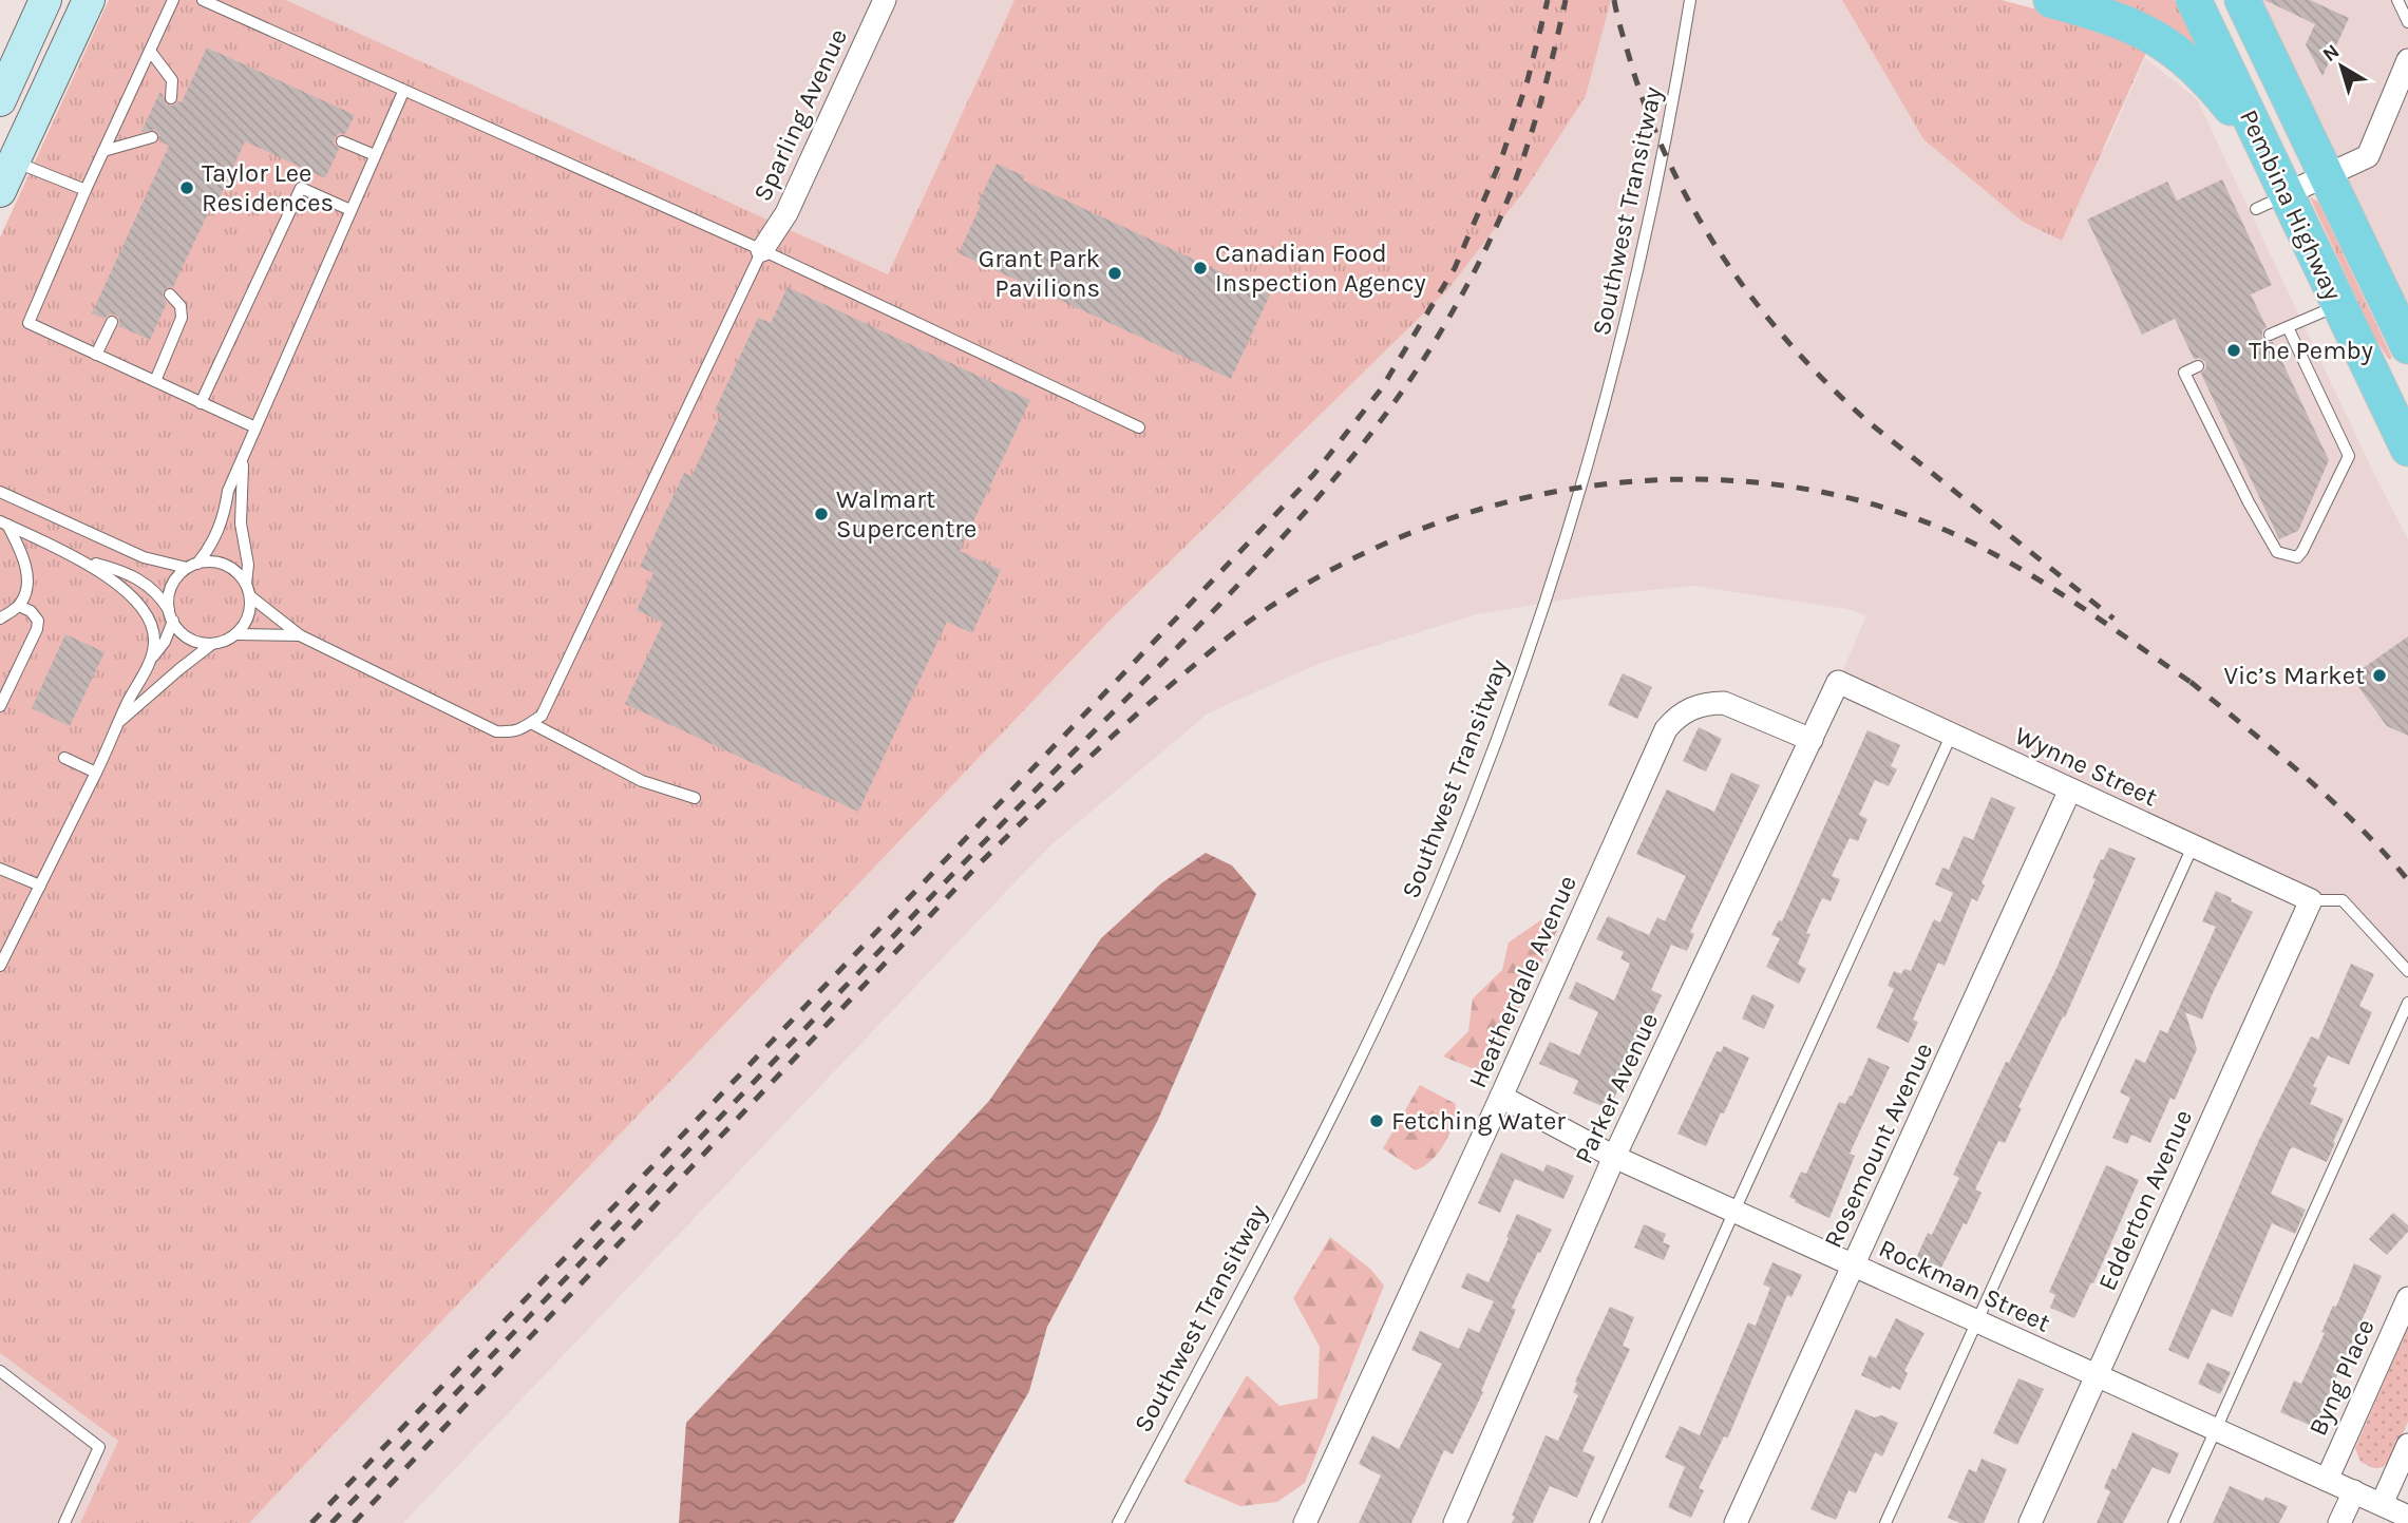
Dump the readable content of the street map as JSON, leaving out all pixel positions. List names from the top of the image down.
{
  "streets": {
    "main road": ["Pembina Highway"],
    "street": [
      "Sparling Avenue",
      "Wynne Street",
      "Heatherdale Avenue",
      "Parker Avenue",
      "Rosemount Avenue",
      "Edderton Avenue",
      "Rockman Street",
      "Byng Place"
    ],
    "lane": ["Southwest Transitway"]
  },
  "crossings": [
    ["Wynne Street", "Parker Avenue"],
    ["Wynne Street", "Rosemount Avenue"],
    ["Wynne Street", "Edderton Avenue"],
    ["Heatherdale Avenue", "Parker Avenue"],
    ["Heatherdale Avenue", "Rockman Street"],
    ["Parker Avenue", "Rockman Street"],
    ["Rosemount Avenue", "Rockman Street"],
    ["Edderton Avenue", "Rockman Street"],
    ["Rockman Street", "Byng Place"]
  ],
  "places": [
    "Taylor Lee Residences",
    "Canadian Food Inspection Agency",
    "Grant Park Pavilions",
    "The Pemby",
    "Walmart Supercentre",
    "Vic’s Market",
    "Fetching Water"
  ],
  "north": "top left"
}
